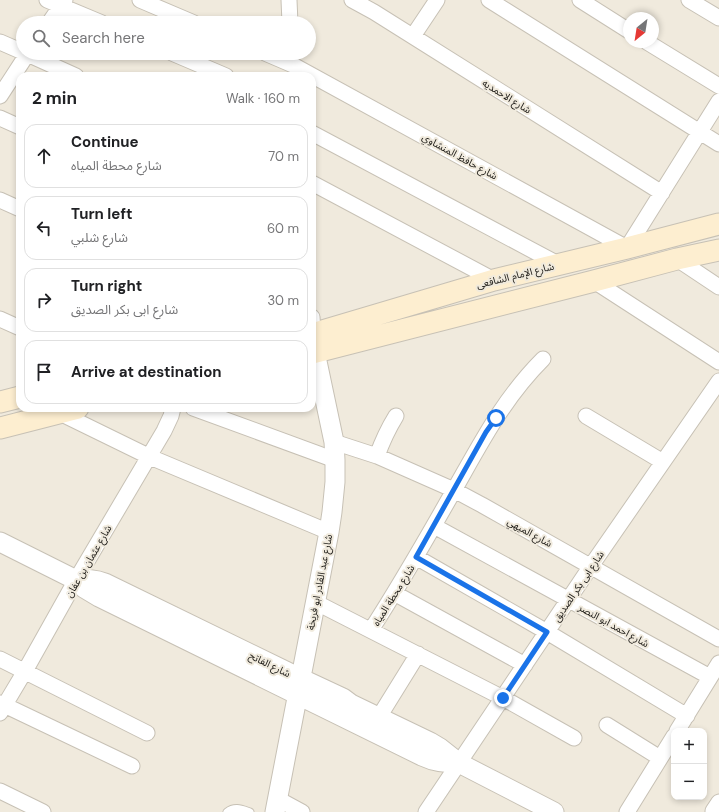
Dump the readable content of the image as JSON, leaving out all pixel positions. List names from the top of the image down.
{
  "streets": {
    "main road": ["شارع الإمام الشافعى"],
    "street": [
      "شارع الاحمديه",
      "شارع حافظ المنشاوي",
      "شارع الميهي",
      "شارع عثمان بن عفان",
      "شارع عبد القادر ابو فريخة",
      "شارع ابى بكر الصديق",
      "شارع محطة المياه",
      "شارع احمد ابو النصر",
      "شارع الفاتح"
    ]
  },
  "crossings": [
    ["شارع حافظ المنشاوي", "شارع الإمام الشافعى"],
    ["شارع الميهي", "شارع عبد القادر ابو فريخة"],
    ["شارع الميهي", "شارع ابى بكر الصديق"],
    ["شارع الميهي", "شارع محطة المياه"],
    ["شارع عثمان بن عفان", "شارع الفاتح"],
    ["شارع عبد القادر ابو فريخة", "شارع الفاتح"],
    ["شارع ابى بكر الصديق", "شارع احمد ابو النصر"],
    ["شارع ابى بكر الصديق", "شارع الفاتح"],
    ["شارع محطة المياه", "شارع احمد ابو النصر"]
  ],
  "north": "bottom left",
  "page": {
    "search": "Search here",
    "heading": ["2 min", "Walk · 160 m"],
    "list": [
      ["Continue", "شارع محطة المياه", "70 m"],
      ["Turn left", "شارع شلبي", "60 m"],
      ["Turn right", "شارع ابى بكر الصديق", "30 m"],
      "Arrive at destination"
    ],
    "map_buttons": ["+", "−"]
  }
}
